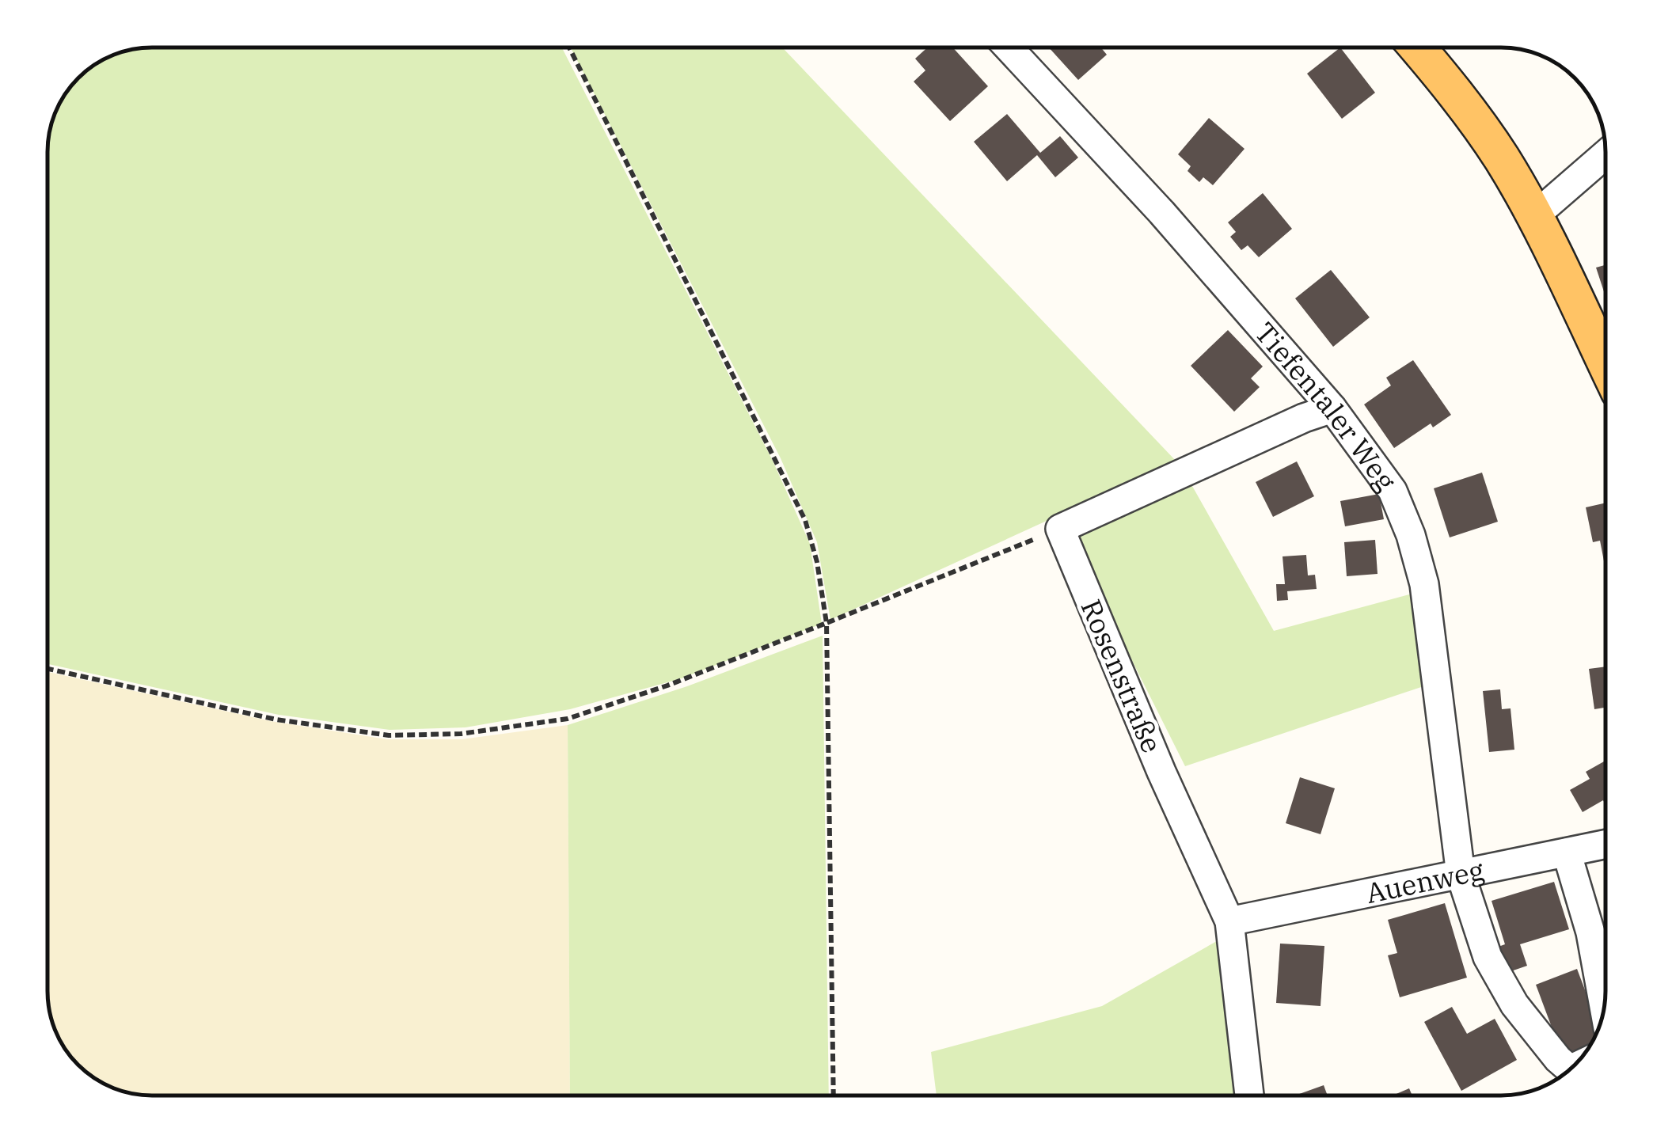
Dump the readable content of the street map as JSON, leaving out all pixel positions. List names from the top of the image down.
{
  "streets": {
    "street": ["Tiefentaler Weg", "Rosenstraße", "Auenweg"]
  },
  "crossings": [
    ["Tiefentaler Weg", "Auenweg"],
    ["Rosenstraße", "Auenweg"]
  ]
}
